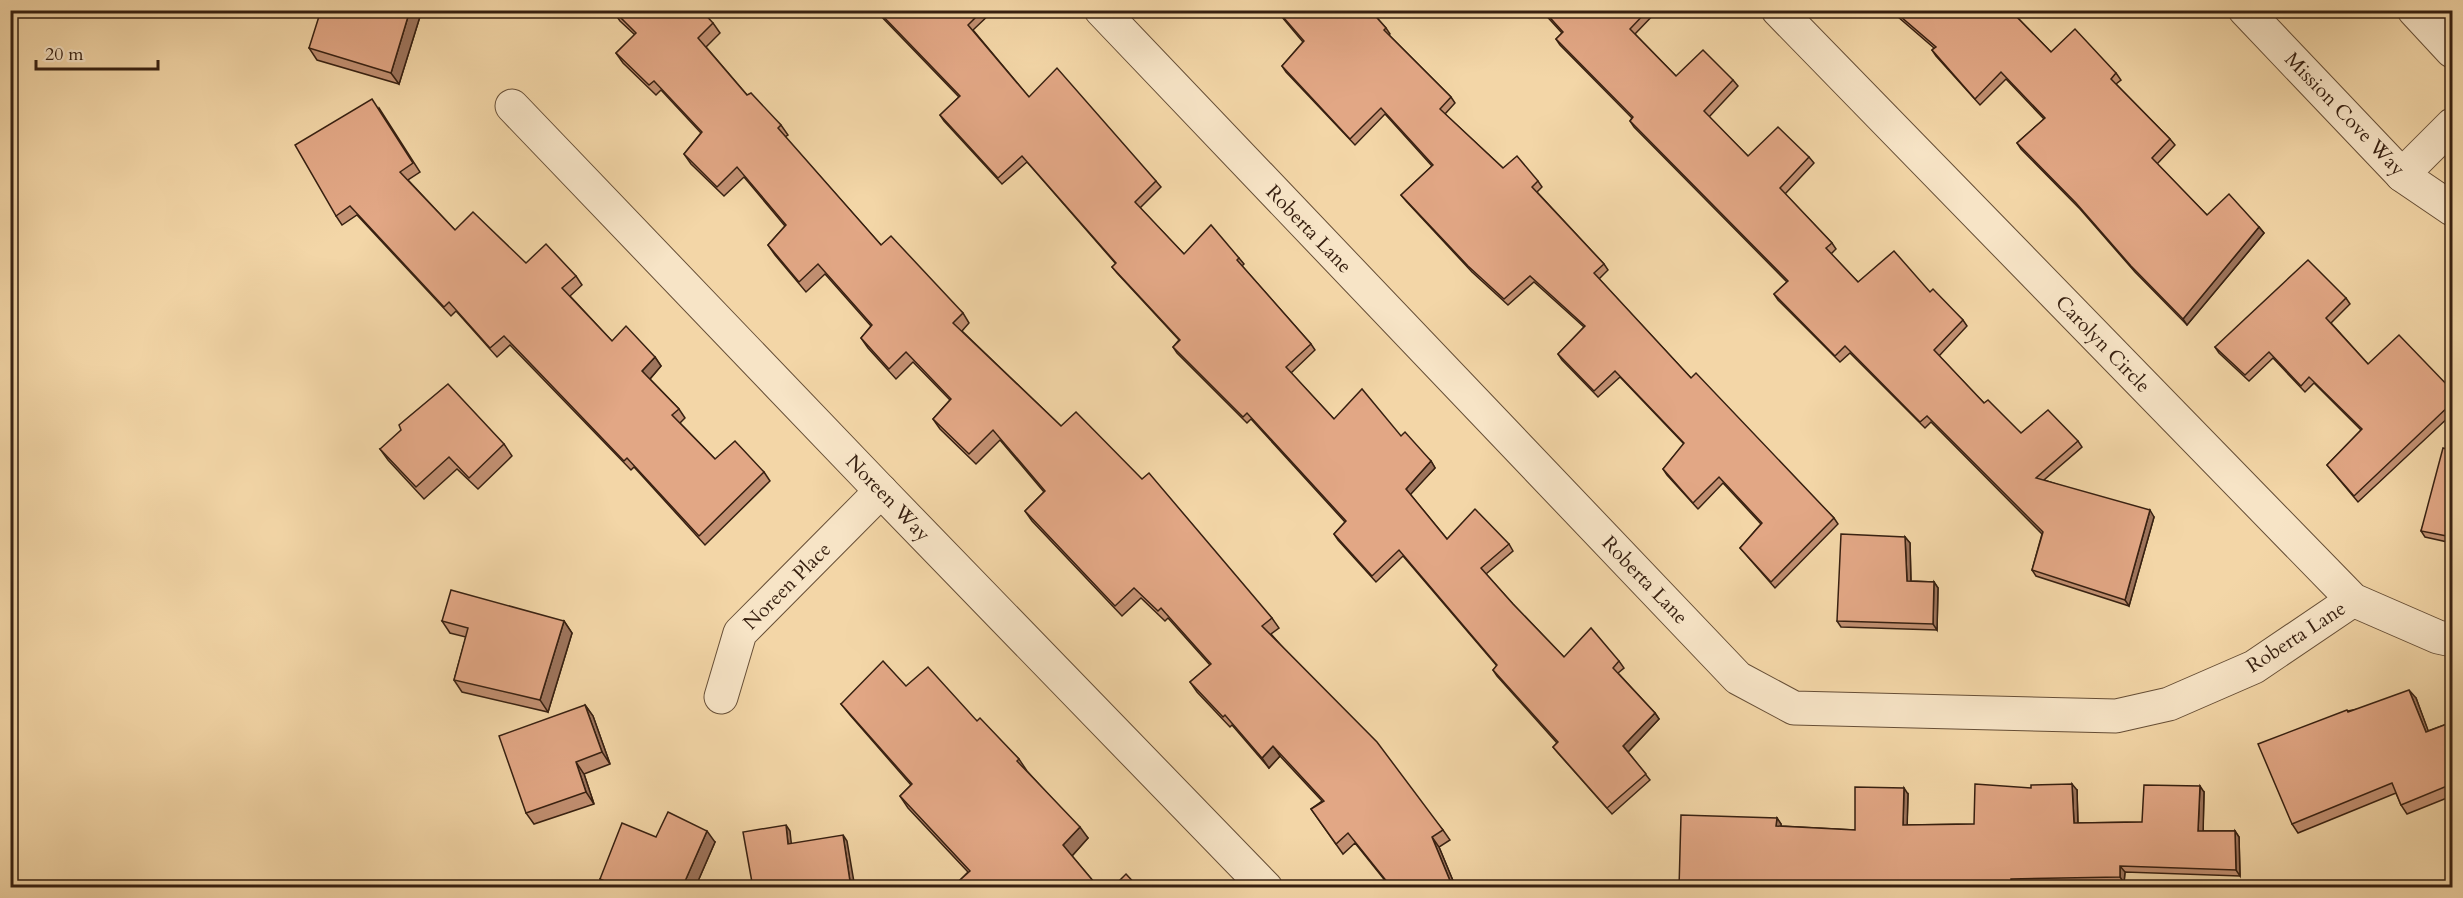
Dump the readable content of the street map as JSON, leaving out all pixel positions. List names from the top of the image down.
{
  "streets": {
    "street": [
      "Mission Cove Way",
      "Roberta Lane",
      "Carolyn Circle",
      "Noreen Way",
      "Noreen Place"
    ]
  },
  "crossings": [
    ["Roberta Lane", "Carolyn Circle"],
    ["Noreen Way", "Noreen Place"]
  ],
  "scale_bar": "20 m"
}
